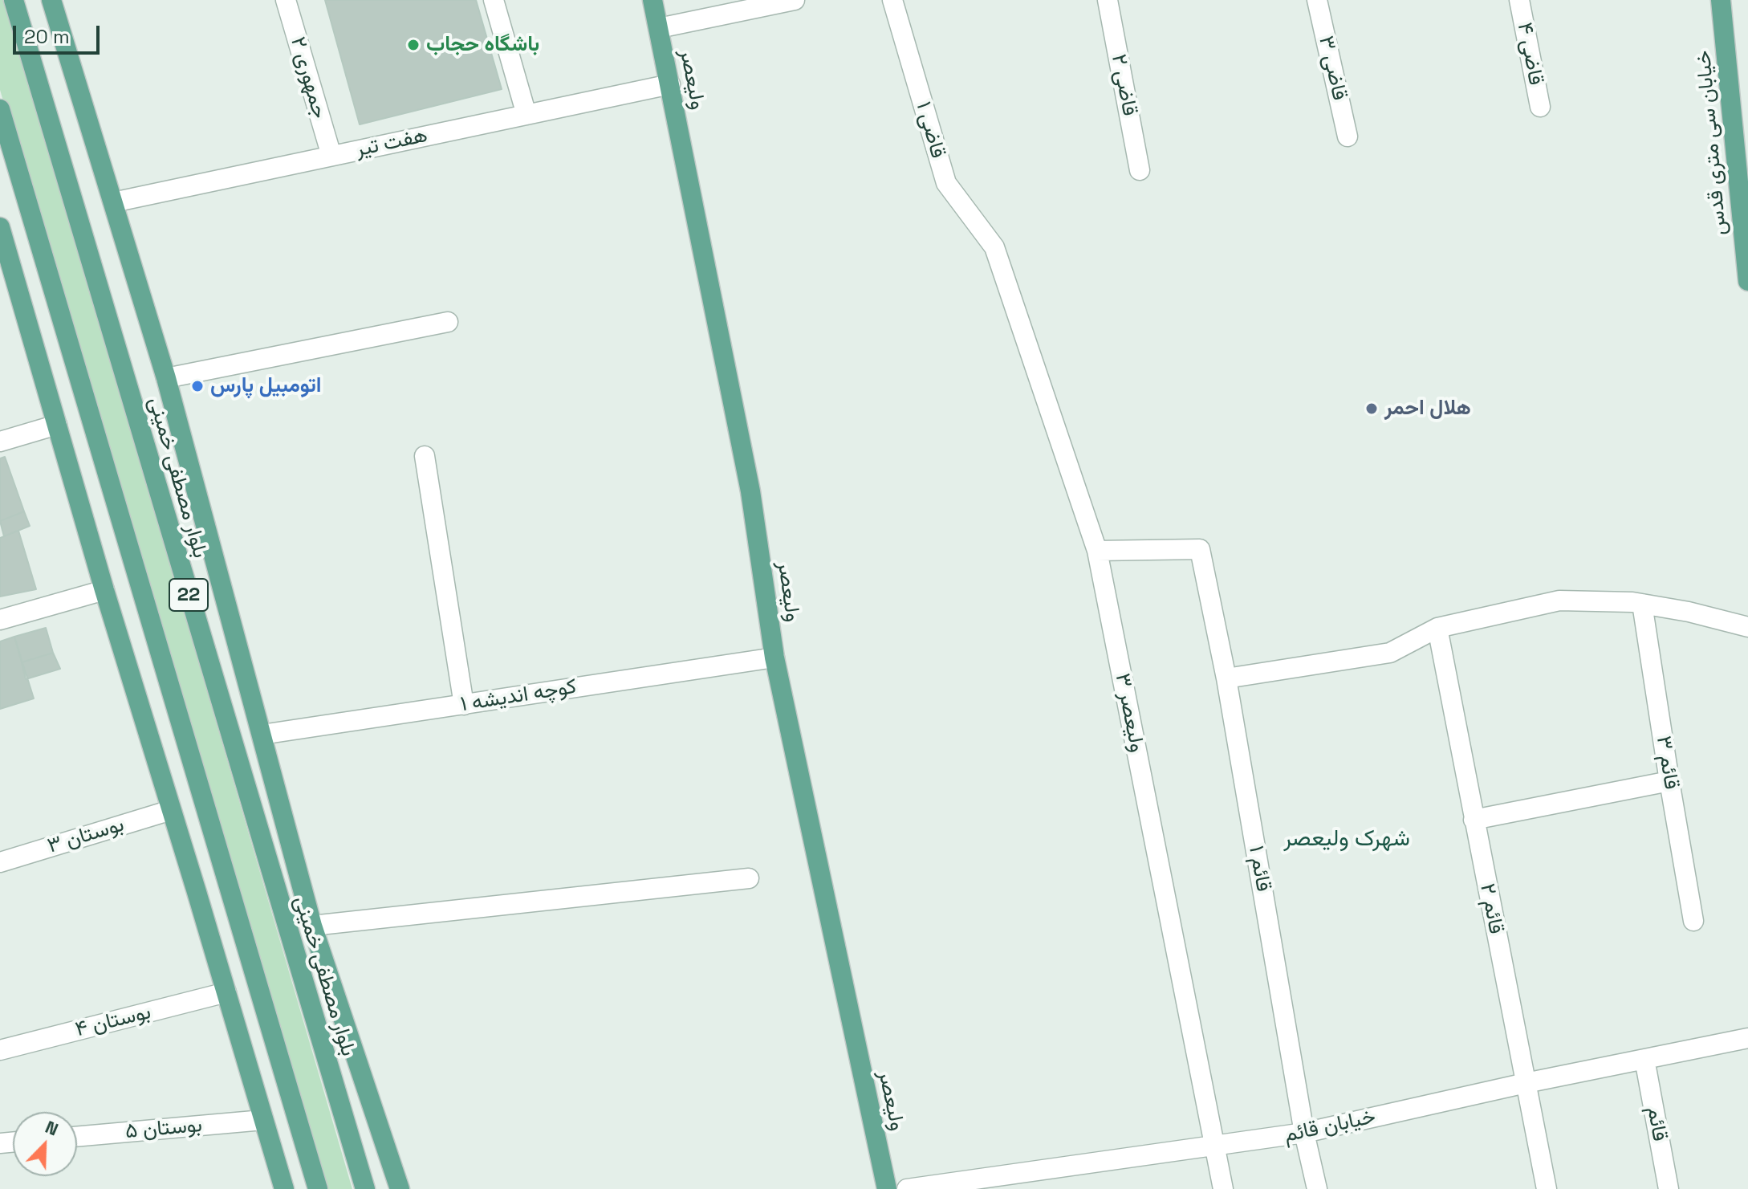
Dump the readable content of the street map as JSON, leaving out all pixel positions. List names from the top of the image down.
{
  "streets": {
    "main road": [
      "ولیعصر",
      "خیابان سی متری قدس",
      "بلوار مصطفی خمینی",
      "22"
    ],
    "street": [
      "قاضی ۴",
      "قاضی ۳",
      "جمهوری ۲",
      "قاضی ۲",
      "قاضی ۱",
      "هفت تیر",
      "کوچه اندیشه ۱",
      "ولیعصر ۳",
      "قائم ۳",
      "بوستان ۳",
      "قائم ۱",
      "قائم ۲",
      "بوستان ۴",
      "قائم",
      "خیابان قائم",
      "بوستان ۵"
    ]
  },
  "crossings": [
    ["جمهوری ۲", "هفت تیر"],
    ["ولیعصر", "هفت تیر"],
    ["ولیعصر", "کوچه اندیشه ۱"],
    ["قاضی ۱", "ولیعصر ۳"],
    ["ولیعصر ۳", "قائم ۱"],
    ["ولیعصر ۳", "خیابان قائم"],
    ["قائم ۱", "خیابان قائم"],
    ["قائم ۲", "خیابان قائم"],
    ["قائم", "خیابان قائم"]
  ],
  "districts": ["شهرک ولیعصر"],
  "places": ["باشگاه حجاب", "اتومبیل پارس", "هلال احمر"],
  "scale_bar": "20 m",
  "north": "top right"
}
